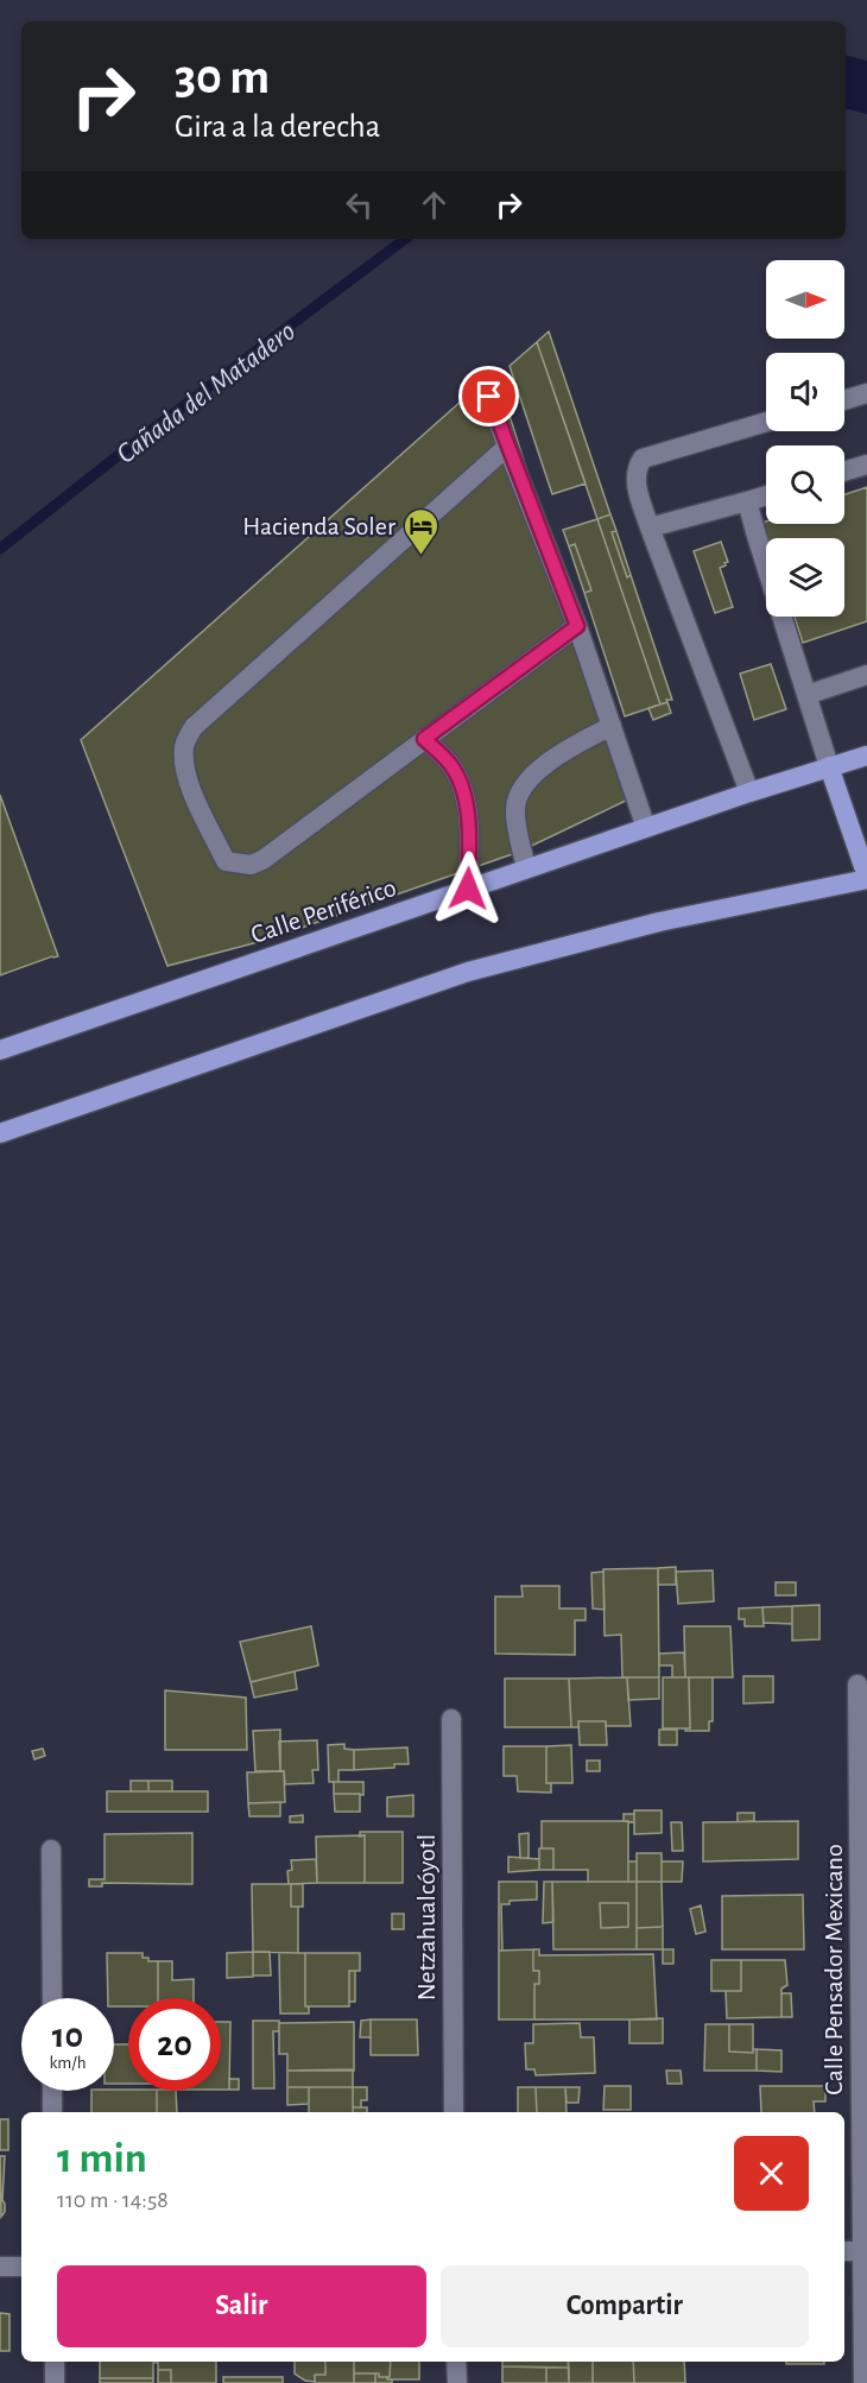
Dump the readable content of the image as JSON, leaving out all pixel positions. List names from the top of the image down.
{
  "streets": {
    "highway": ["Calle Periférico"],
    "street": ["Netzahualcóyotl", "Calle Pensador Mexicano"]
  },
  "water": ["Cañada del Matadero"],
  "places": {
    "hotel": ["Hacienda Soler"]
  },
  "north": "right",
  "page": {
    "turn": ["30 m", "Gira a la derecha"],
    "speed": "10 km/h",
    "limit": "20",
    "heading": ["1 min", "110 m · 14:58"],
    "buttons": ["Salir", "Compartir"]
  }
}
